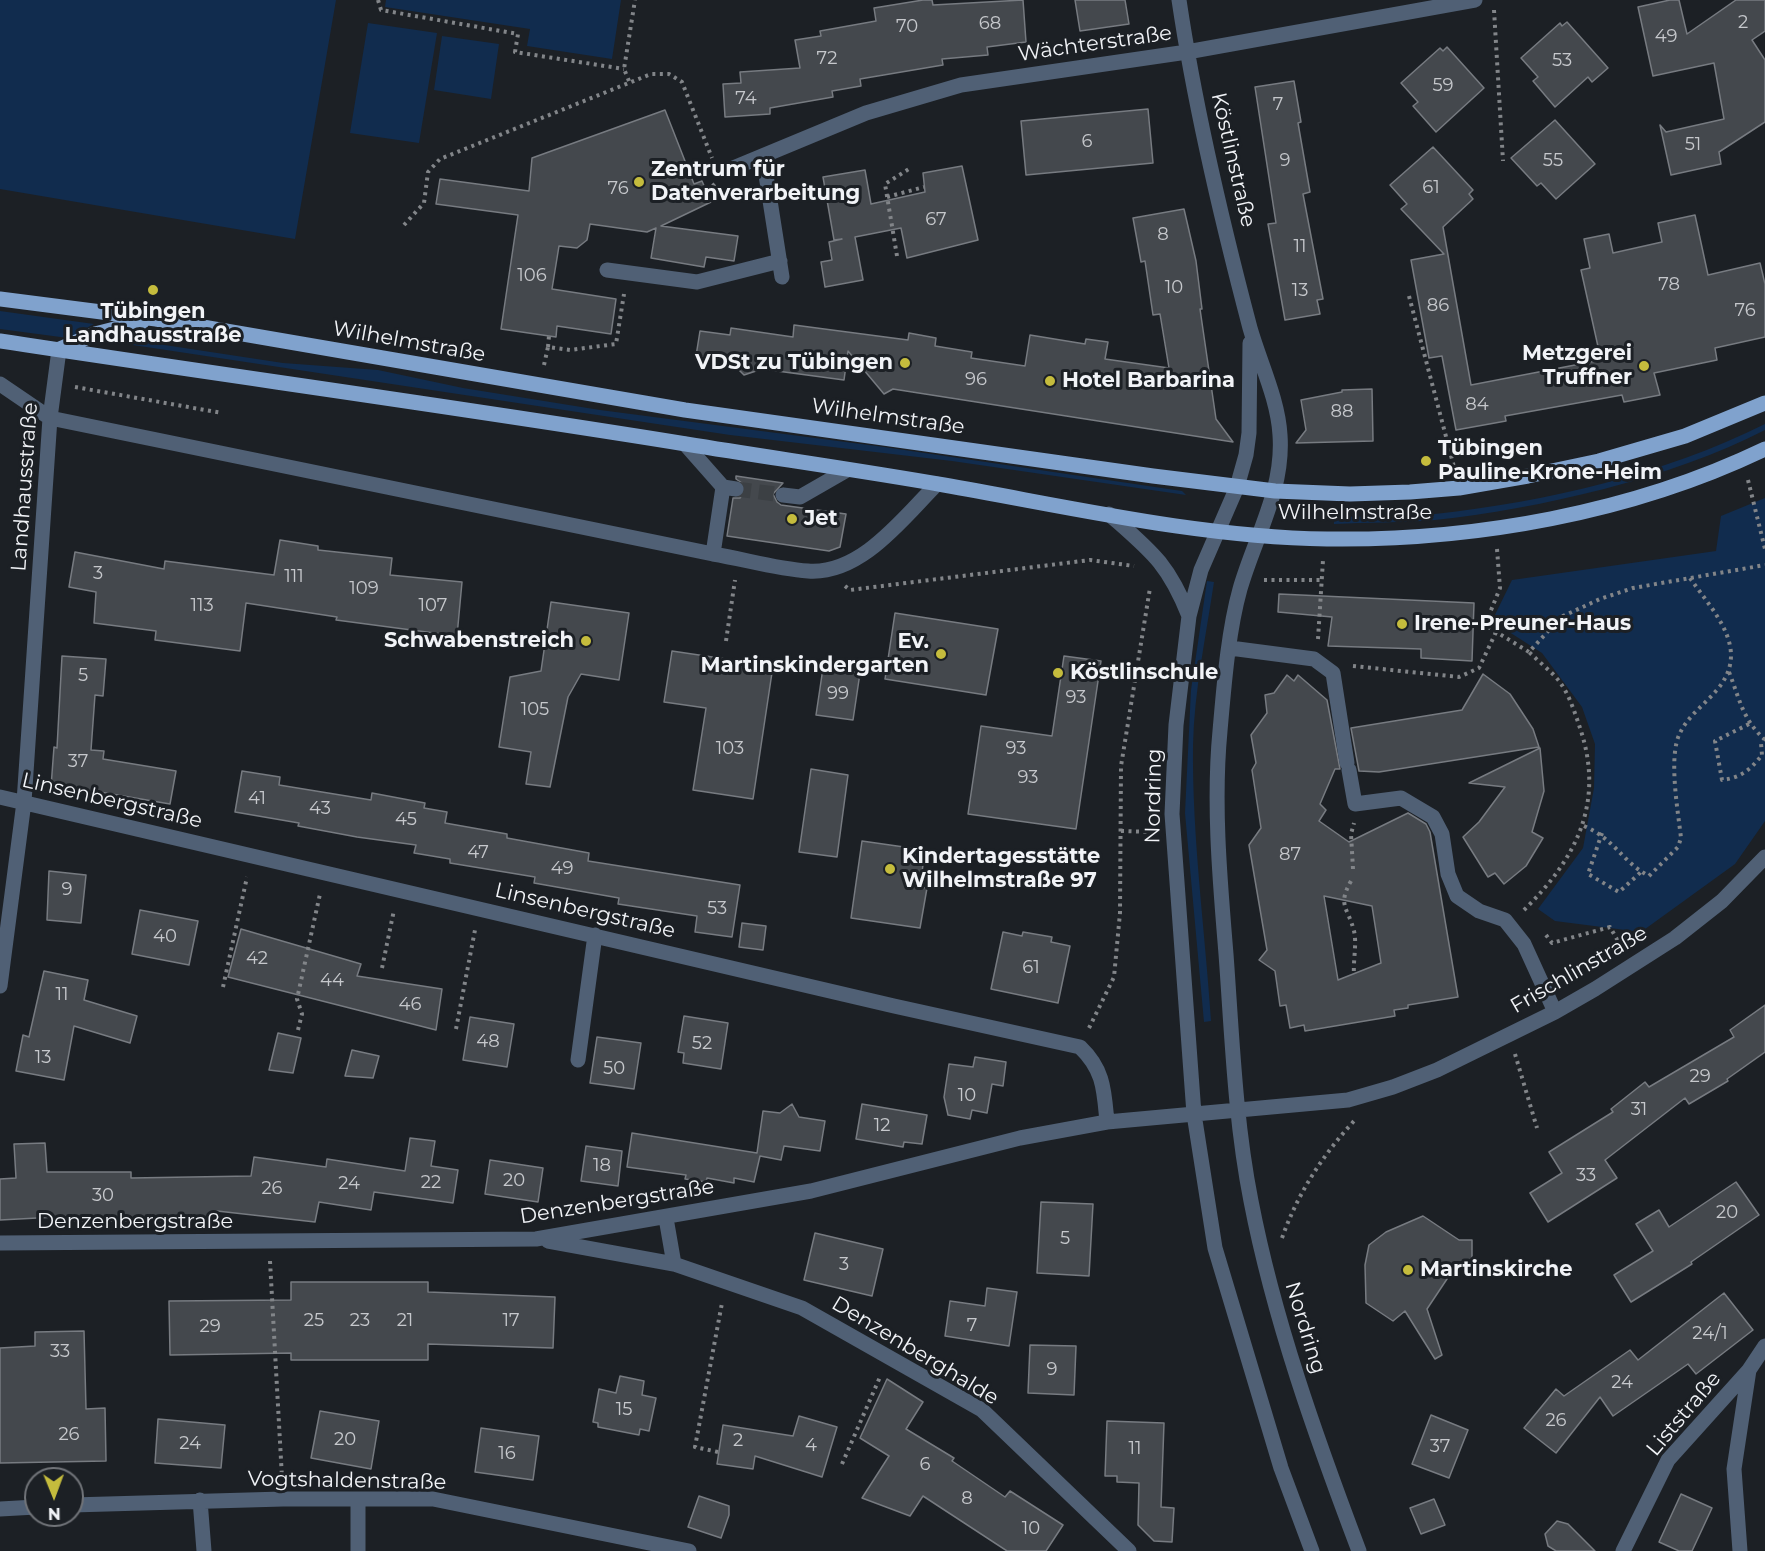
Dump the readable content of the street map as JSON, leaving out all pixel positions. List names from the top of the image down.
{
  "streets": {
    "main road": ["Wilhelmstraße"],
    "street": [
      "Wächterstraße",
      "Köstlinstraße",
      "Landhausstraße",
      "Nordring",
      "Linsenbergstraße",
      "Frischlinstraße",
      "Denzenbergstraße",
      "Denzenberghalde",
      "Liststraße",
      "Vogtshaldenstraße"
    ]
  },
  "crossings": [
    ["Wächterstraße", "Köstlinstraße"],
    ["Köstlinstraße", "Wilhelmstraße"],
    ["Köstlinstraße", "Nordring"],
    ["Wilhelmstraße", "Landhausstraße"],
    ["Wilhelmstraße", "Nordring"],
    ["Landhausstraße", "Linsenbergstraße"],
    ["Nordring", "Frischlinstraße"],
    ["Nordring", "Denzenbergstraße"],
    ["Denzenbergstraße", "Denzenberghalde"]
  ],
  "places": [
    "Zentrum für Datenverarbeitung",
    "Tübingen Landhausstraße",
    "VDSt zu Tübingen",
    "Metzgerei Truffner",
    "Hotel Barbarina",
    "Tübingen Pauline-Krone-Heim",
    "Jet",
    "Irene-Preuner-Haus",
    "Schwabenstreich",
    "Ev. Martinskindergarten",
    "Köstlinschule",
    "Kindertagesstätte Wilhelmstraße 97",
    "Martinskirche"
  ],
  "house_numbers": [
    "2",
    "68",
    "70",
    "49",
    "72",
    "53",
    "59",
    "74",
    "7",
    "6",
    "51",
    "9",
    "55",
    "61",
    "76",
    "67",
    "8",
    "11",
    "106",
    "78",
    "10",
    "13",
    "86",
    "76",
    "96",
    "84",
    "88",
    "3",
    "111",
    "109",
    "113",
    "107",
    "5",
    "99",
    "93",
    "105",
    "103",
    "93",
    "37",
    "93",
    "41",
    "43",
    "45",
    "47",
    "87",
    "49",
    "9",
    "53",
    "40",
    "42",
    "61",
    "44",
    "11",
    "46",
    "48",
    "52",
    "13",
    "50",
    "29",
    "10",
    "31",
    "12",
    "18",
    "33",
    "20",
    "22",
    "24",
    "26",
    "30",
    "20",
    "5",
    "3",
    "25",
    "23",
    "21",
    "17",
    "7",
    "29",
    "24/1",
    "33",
    "9",
    "24",
    "15",
    "26",
    "26",
    "20",
    "2",
    "24",
    "4",
    "37",
    "11",
    "16",
    "6",
    "8",
    "10"
  ],
  "north": "bottom"
}
